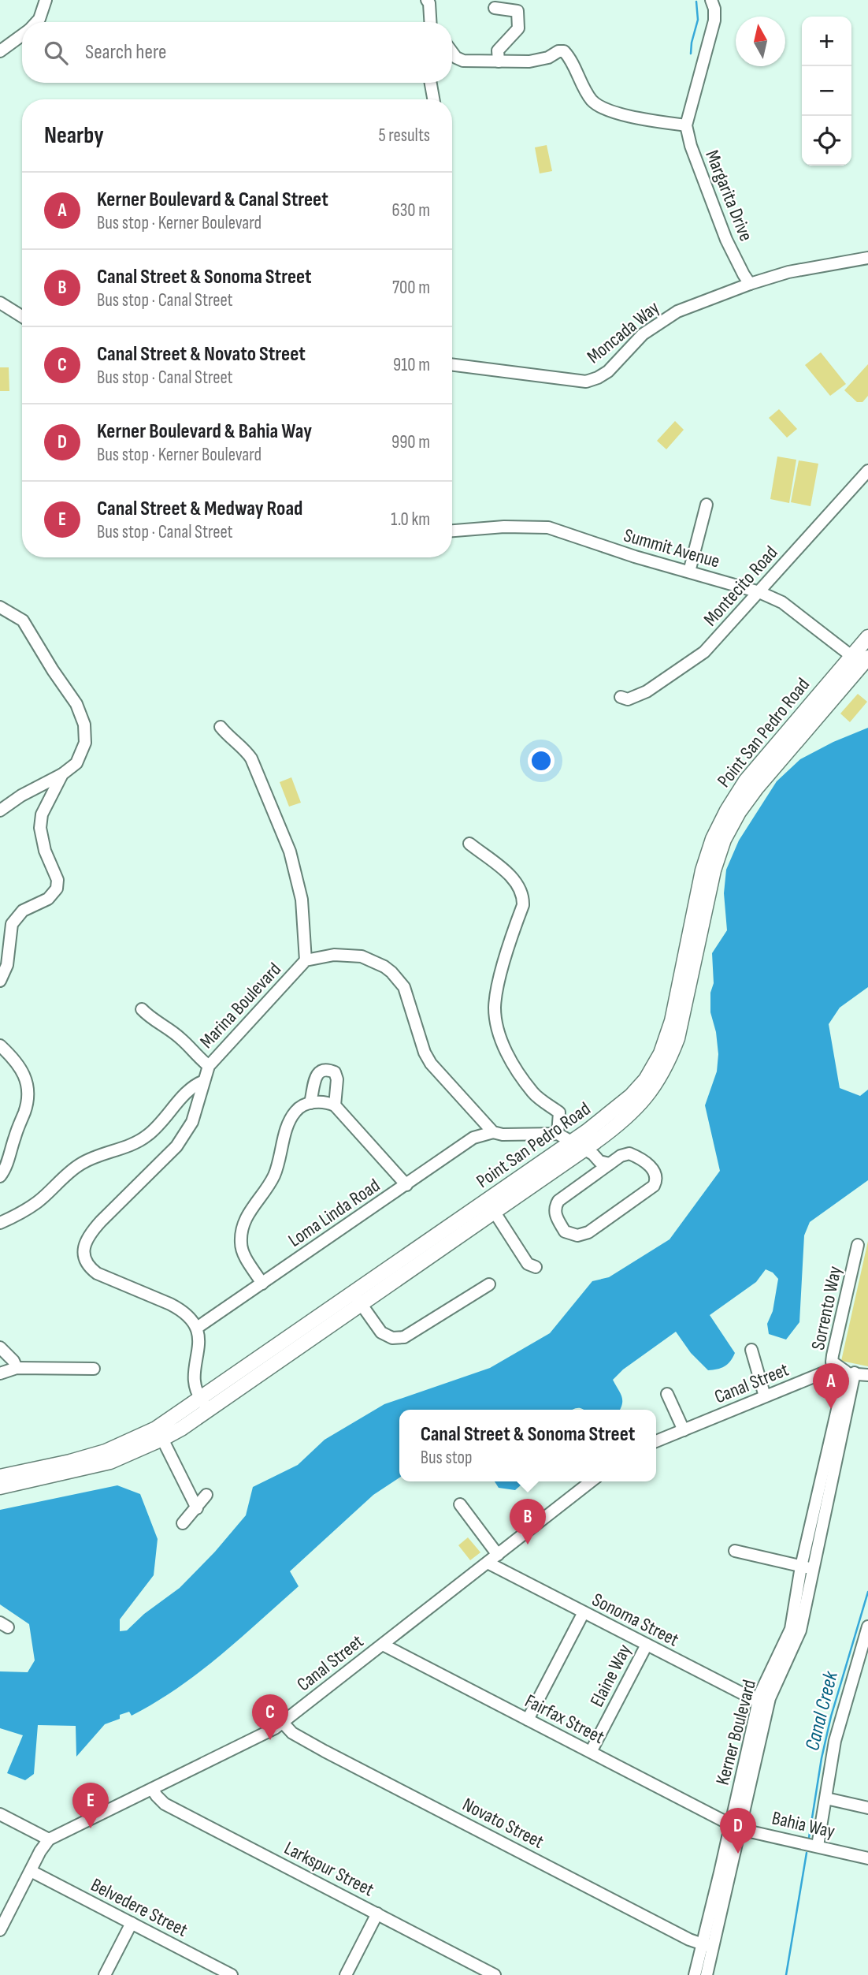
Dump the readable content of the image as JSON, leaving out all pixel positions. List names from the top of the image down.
{
  "streets": {
    "main road": ["Point San Pedro Road"],
    "street": [
      "Margarita Drive",
      "Moncada Way",
      "Summit Avenue",
      "Montecito Road",
      "Marina Boulevard",
      "Loma Linda Road",
      "Sorrento Way",
      "Canal Street",
      "Sonoma Street",
      "Elaine Way",
      "Fairfax Street",
      "Kerner Boulevard",
      "Novato Street",
      "Bahia Way",
      "Larkspur Street",
      "Belvedere Street"
    ]
  },
  "crossings": [
    ["Margarita Drive", "Moncada Way"],
    ["Summit Avenue", "Montecito Road"],
    ["Summit Avenue", "Point San Pedro Road"],
    ["Marina Boulevard", "Loma Linda Road"],
    ["Sorrento Way", "Canal Street"],
    ["Sorrento Way", "Kerner Boulevard"],
    ["Canal Street", "Sonoma Street"],
    ["Canal Street", "Fairfax Street"],
    ["Canal Street", "Kerner Boulevard"],
    ["Canal Street", "Novato Street"],
    ["Canal Street", "Larkspur Street"],
    ["Sonoma Street", "Elaine Way"],
    ["Sonoma Street", "Kerner Boulevard"],
    ["Elaine Way", "Fairfax Street"],
    ["Fairfax Street", "Kerner Boulevard"],
    ["Fairfax Street", "Bahia Way"],
    ["Kerner Boulevard", "Novato Street"],
    ["Kerner Boulevard", "Bahia Way"]
  ],
  "water": ["Canal Creek"],
  "north": "top",
  "page": {
    "map_buttons": ["+", "−"],
    "search": "Search here",
    "heading": ["Nearby", "5 results"],
    "list": [
      {
        "mark": "A",
        "name": "Kerner Boulevard & Canal Street",
        "note": "Bus stop · Kerner Boulevard",
        "value": "630 m"
      },
      {
        "mark": "B",
        "name": "Canal Street & Sonoma Street",
        "note": "Bus stop · Canal Street",
        "value": "700 m"
      },
      {
        "mark": "C",
        "name": "Canal Street & Novato Street",
        "note": "Bus stop · Canal Street",
        "value": "910 m"
      },
      {
        "mark": "D",
        "name": "Kerner Boulevard & Bahia Way",
        "note": "Bus stop · Kerner Boulevard",
        "value": "990 m"
      },
      {
        "mark": "E",
        "name": "Canal Street & Medway Road",
        "note": "Bus stop · Canal Street",
        "value": "1.0 km"
      }
    ],
    "pins": [
      "A",
      "B",
      "C",
      "E",
      "D"
    ],
    "popup": ["Canal Street & Sonoma Street", "Bus stop"]
  }
}
